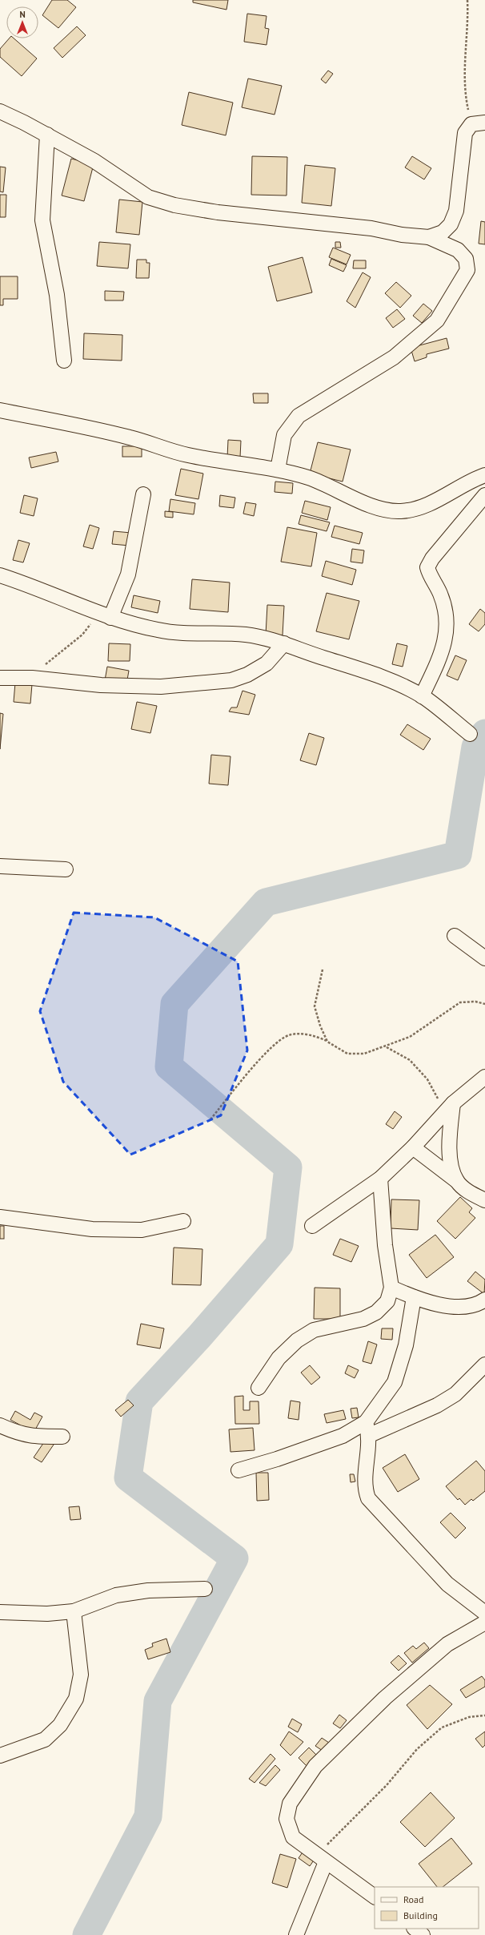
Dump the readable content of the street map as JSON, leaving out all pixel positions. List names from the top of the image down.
{
  "legend": ["Road", "Building"],
  "north": "top"
}
